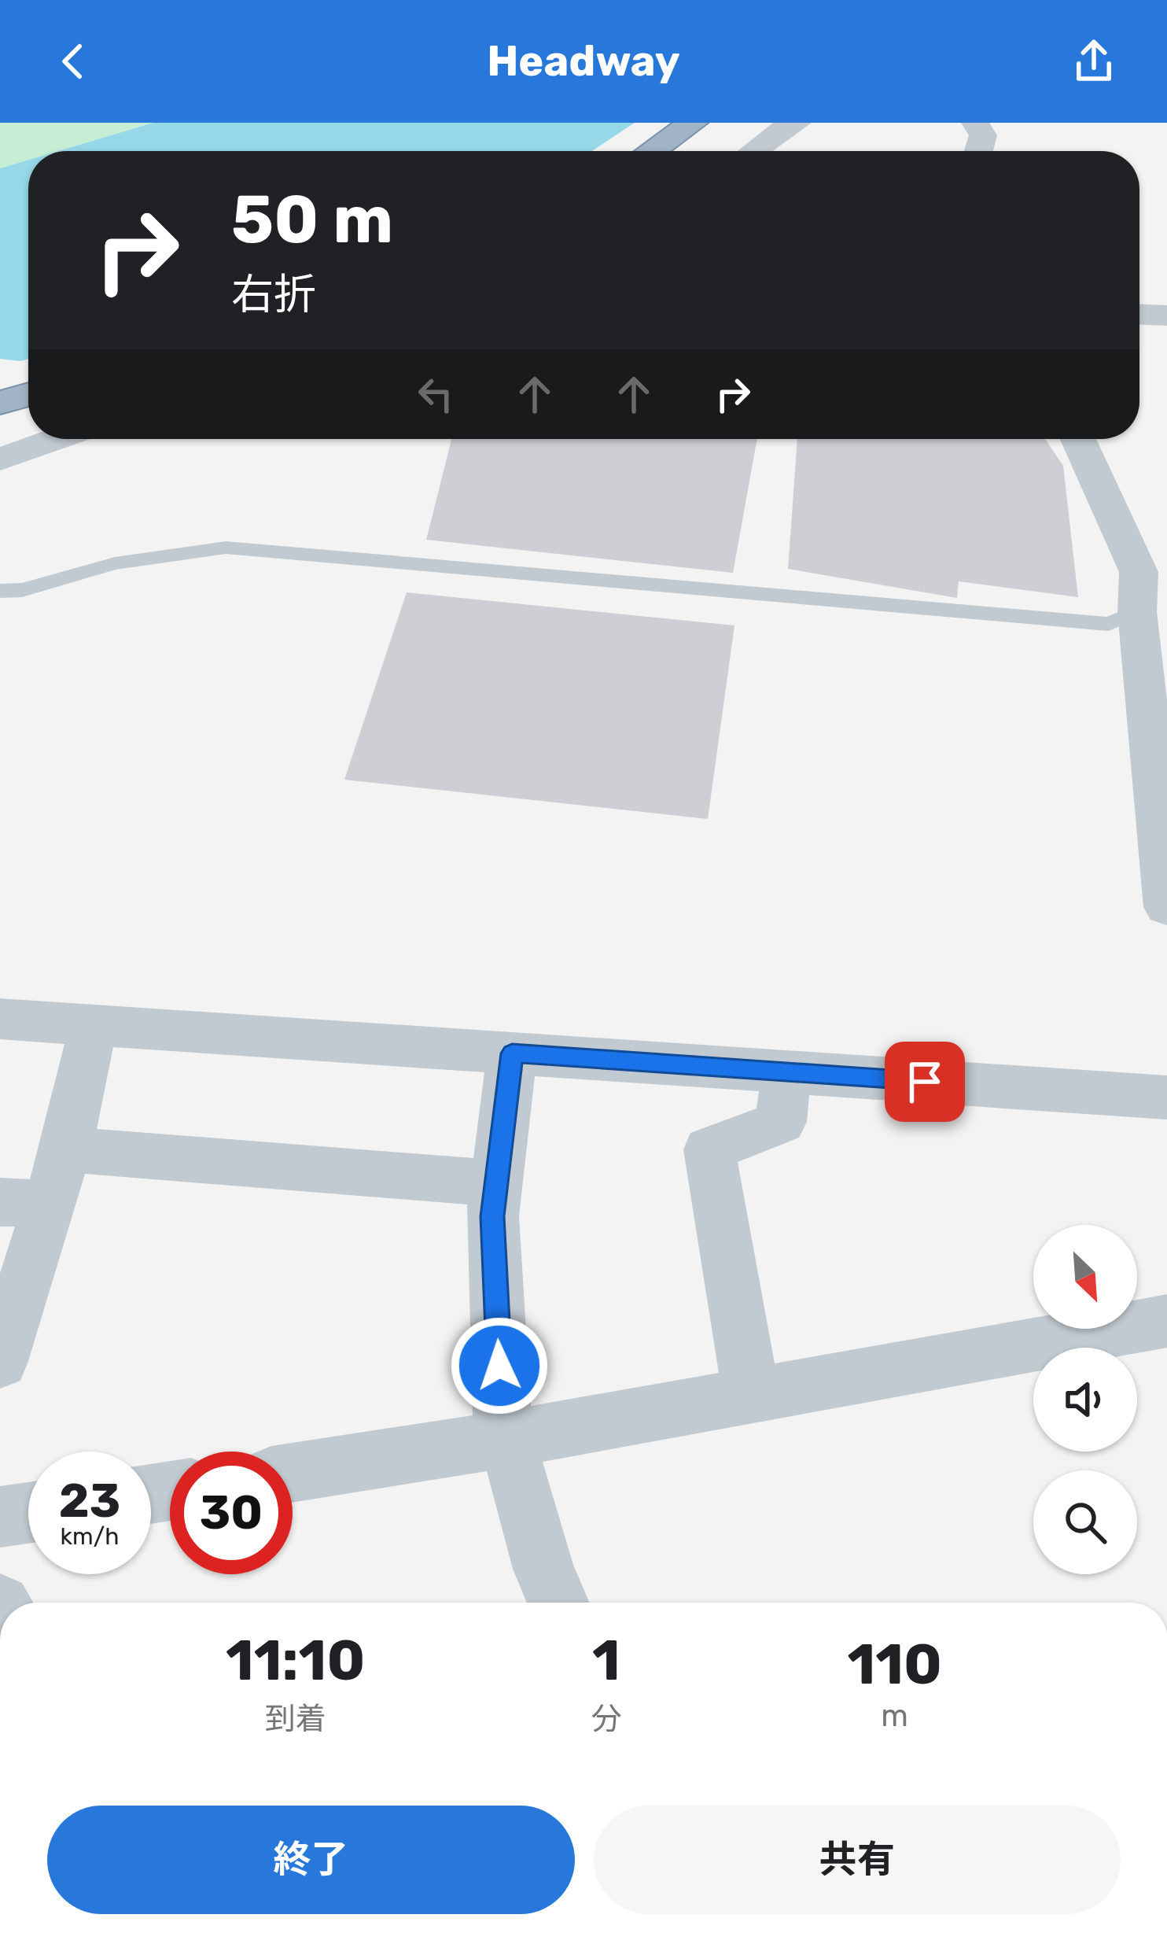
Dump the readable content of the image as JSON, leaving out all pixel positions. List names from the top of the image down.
{
  "north": "bottom right",
  "page": {
    "header": "Headway",
    "turn": ["50 m", "右折"],
    "speed": "23 km/h",
    "limit": "30",
    "eta": [
      "11:10",
      "到着",
      "1",
      "分",
      "110",
      "m"
    ],
    "buttons": ["終了", "共有"]
  }
}
